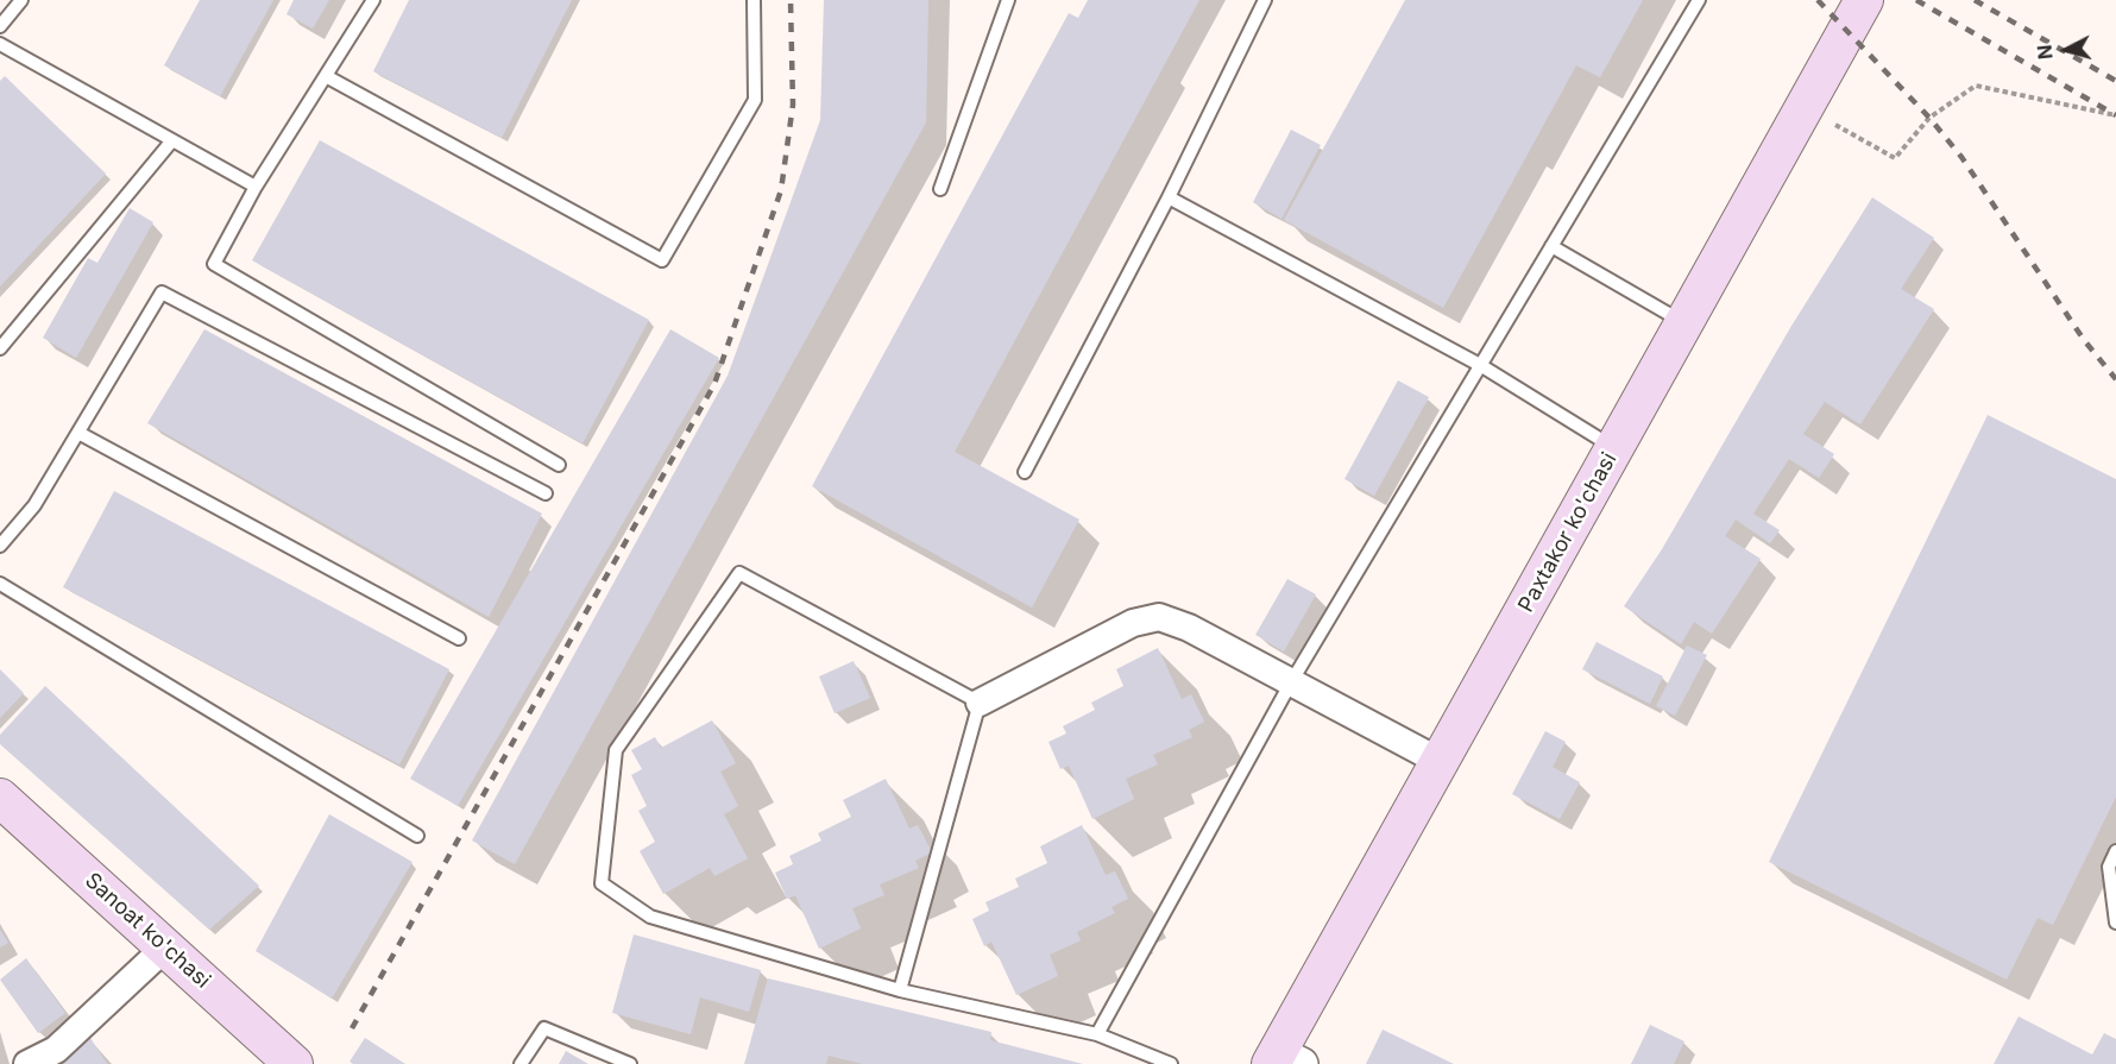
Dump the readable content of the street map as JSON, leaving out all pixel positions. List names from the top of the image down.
{
  "streets": {
    "main road": ["Paxtakor ko'chasi", "Sanoat ko'chasi"]
  },
  "north": "left"
}
